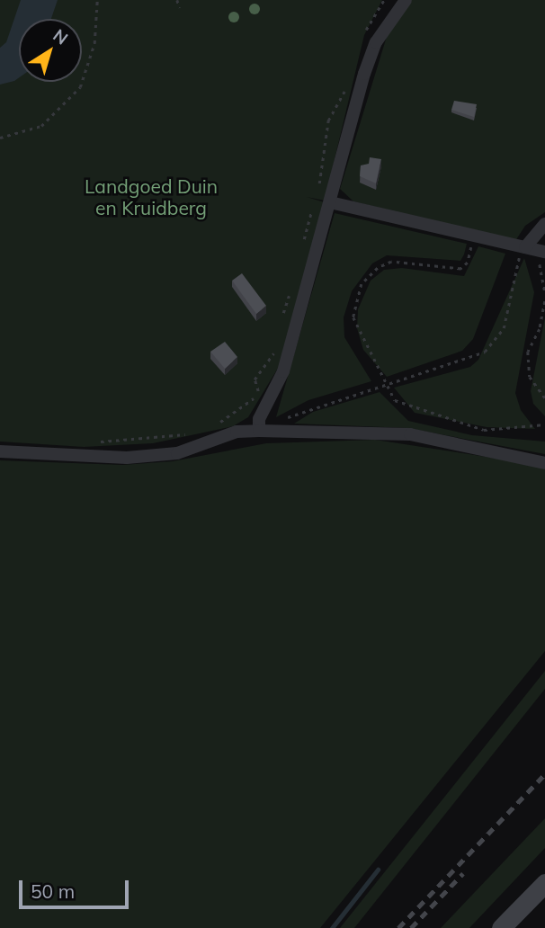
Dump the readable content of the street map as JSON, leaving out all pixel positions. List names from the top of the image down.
{
  "parks": ["Landgoed Duin en Kruidberg"],
  "scale_bar": "50 m",
  "north": "top right"
}
